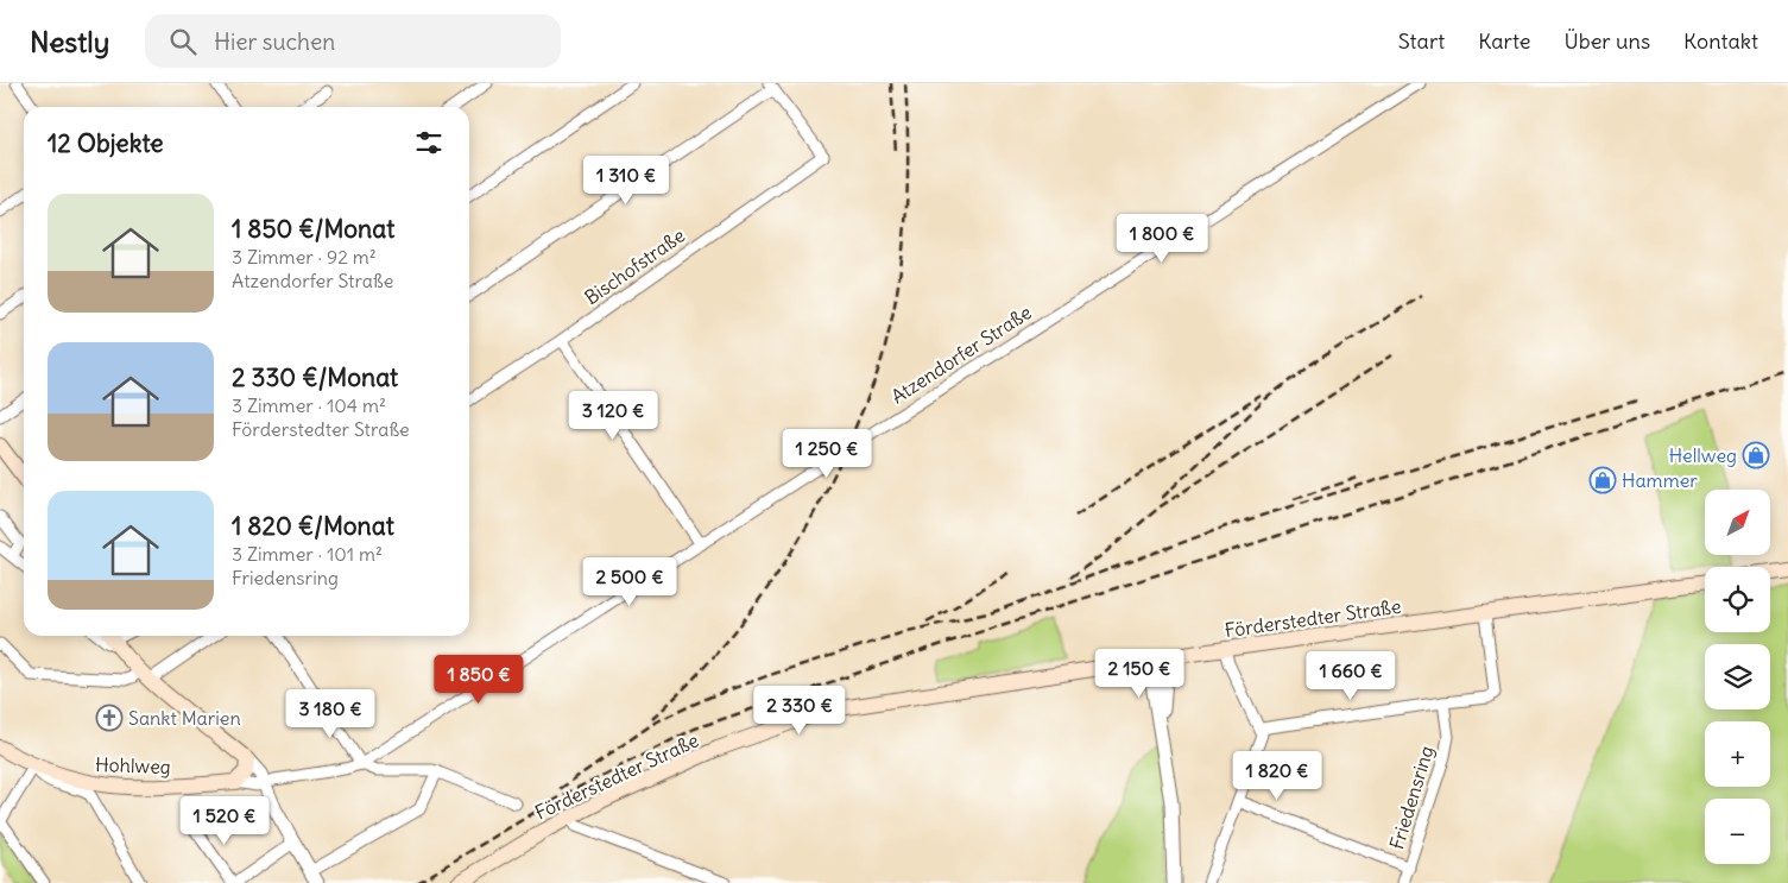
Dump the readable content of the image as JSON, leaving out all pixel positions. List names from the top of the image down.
{
  "streets": {
    "main road": ["Förderstedter Straße", "Hohlweg"],
    "street": ["Bischofstraße", "Atzendorfer Straße", "Friedensring"]
  },
  "crossings": [
    ["Atzendorfer Straße", "Hohlweg"]
  ],
  "places": {
    "shop": ["Hellweg", "Hammer"],
    "church": ["Sankt Marien"]
  },
  "north": "top right",
  "page": {
    "header": "Nestly",
    "search": "Hier suchen",
    "nav": [
      "Start",
      "Karte",
      "Über uns",
      "Kontakt"
    ],
    "heading": "12 Objekte",
    "price": [
      "1 310 €",
      "1 800 €",
      "3 120 €",
      "1 250 €",
      "2 500 €",
      "2 150 €",
      "1 660 €",
      "1 850 €",
      "2 330 €",
      "3 180 €",
      "1 820 €",
      "1 520 €"
    ],
    "list": [
      {
        "name": "1 850 €/Monat",
        "note": "3 Zimmer · 92 m² · Atzendorfer Straße"
      },
      {
        "name": "2 330 €/Monat",
        "note": "3 Zimmer · 104 m² · Förderstedter Straße"
      },
      {
        "name": "1 820 €/Monat",
        "note": "3 Zimmer · 101 m² · Friedensring"
      }
    ],
    "map_buttons": ["+", "−"]
  }
}
